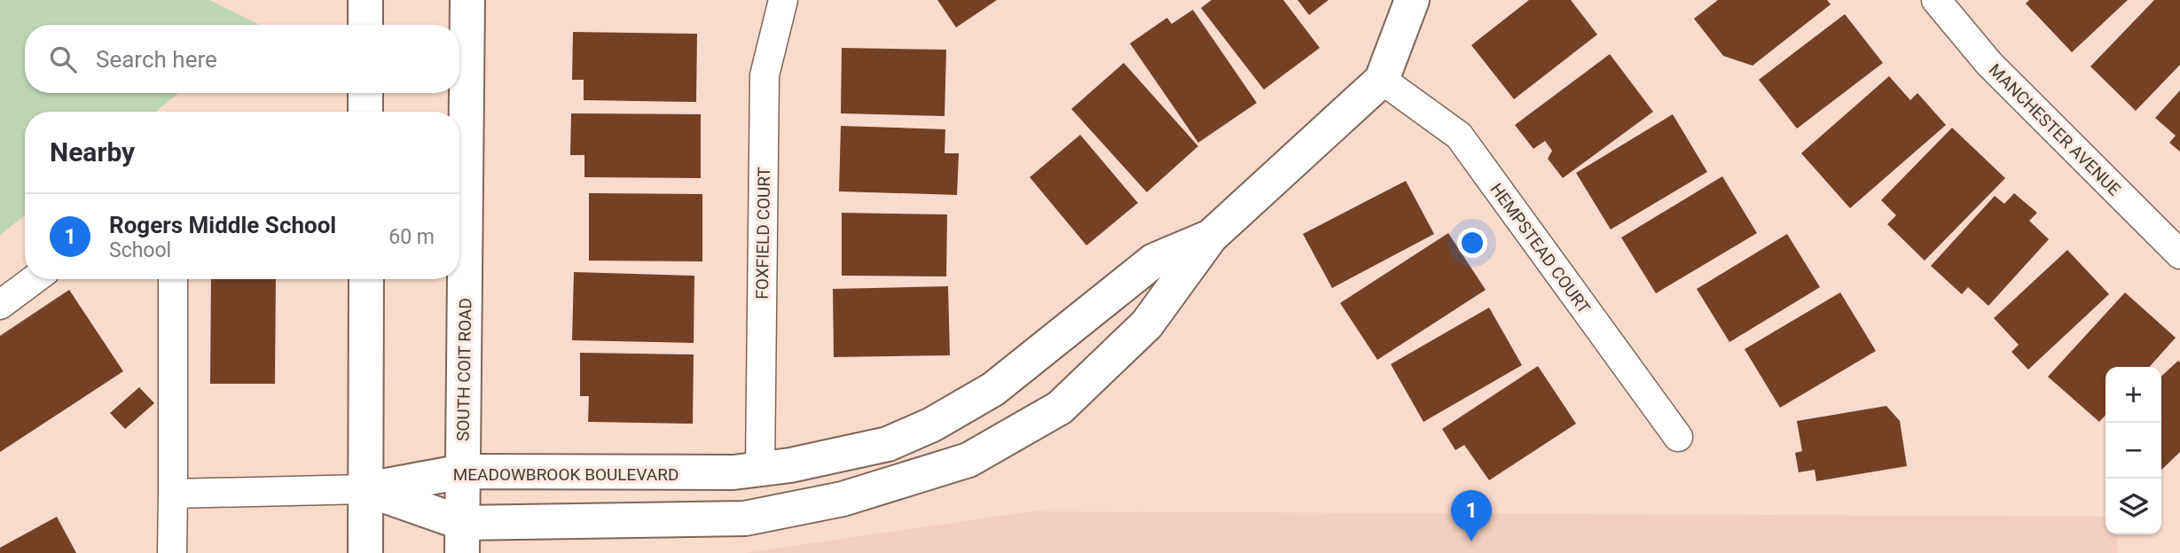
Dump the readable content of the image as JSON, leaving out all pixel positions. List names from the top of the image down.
{
  "streets": {
    "street": [
      "MANCHESTER AVENUE",
      "FOXFIELD COURT",
      "HEMPSTEAD COURT",
      "SOUTH COIT ROAD",
      "MEADOWBROOK BOULEVARD"
    ]
  },
  "crossings": [
    ["FOXFIELD COURT", "MEADOWBROOK BOULEVARD"],
    ["HEMPSTEAD COURT", "MEADOWBROOK BOULEVARD"],
    ["SOUTH COIT ROAD", "MEADOWBROOK BOULEVARD"]
  ],
  "page": {
    "search": "Search here",
    "heading": "Nearby",
    "list": [
      {
        "mark": "1",
        "name": "Rogers Middle School",
        "note": "School",
        "value": "60 m"
      }
    ],
    "map_buttons": ["+", "−"],
    "pins": "1"
  }
}
